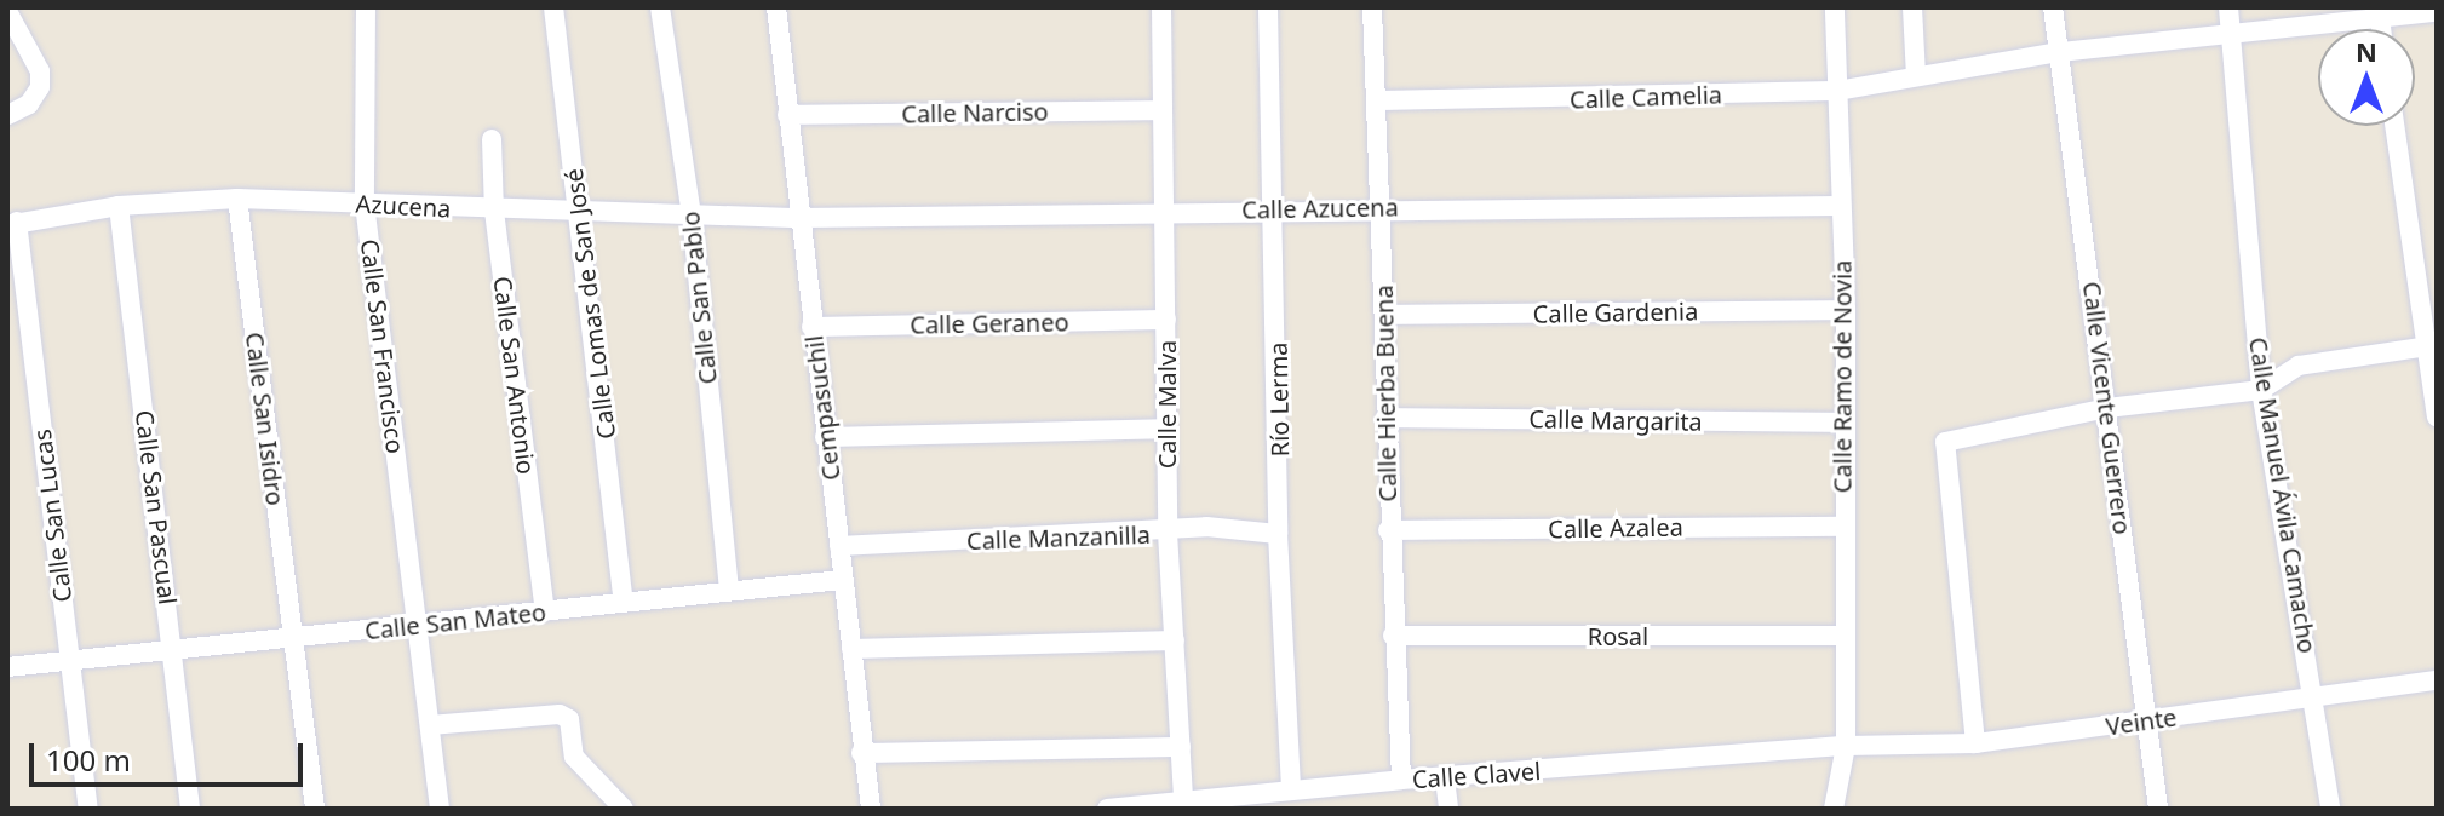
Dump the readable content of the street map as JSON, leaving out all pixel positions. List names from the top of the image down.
{
  "streets": {
    "street": [
      "Calle Camelia",
      "Calle Narciso",
      "Azucena",
      "Calle Azucena",
      "Calle San Pablo",
      "Calle Lomas de San José",
      "Calle Gardenia",
      "Calle Geraneo",
      "Calle San Francisco",
      "Calle San Antonio",
      "Calle Ramo de Novia",
      "Calle Hierba Buena",
      "Río Lerma",
      "Calle Malva",
      "Cempasuchil",
      "Calle Vicente Guerrero",
      "Calle San Isidro",
      "Calle Margarita",
      "Calle Manuel Ávila Camacho",
      "Calle San Pascual",
      "Calle San Lucas",
      "Calle Azalea",
      "Calle Manzanilla",
      "Calle San Mateo",
      "Rosal",
      "Veinte",
      "Calle Clavel"
    ]
  },
  "crossings": [
    ["Calle Camelia", "Calle Ramo de Novia"],
    ["Calle Camelia", "Calle Hierba Buena"],
    ["Calle Camelia", "Calle Vicente Guerrero"],
    ["Calle Camelia", "Calle Manuel Ávila Camacho"],
    ["Calle Narciso", "Calle Malva"],
    ["Calle Narciso", "Cempasuchil"],
    ["Azucena", "Calle Azucena"],
    ["Azucena", "Calle San Pablo"],
    ["Azucena", "Calle Lomas de San José"],
    ["Azucena", "Calle San Francisco"],
    ["Azucena", "Calle San Antonio"],
    ["Azucena", "Cempasuchil"],
    ["Azucena", "Calle San Isidro"],
    ["Azucena", "Calle San Pascual"],
    ["Azucena", "Calle San Lucas"],
    ["Calle Azucena", "Calle Ramo de Novia"],
    ["Calle Azucena", "Calle Hierba Buena"],
    ["Calle Azucena", "Río Lerma"],
    ["Calle Azucena", "Calle Malva"],
    ["Calle Azucena", "Cempasuchil"],
    ["Calle San Pablo", "Calle San Mateo"],
    ["Calle Lomas de San José", "Calle San Mateo"],
    ["Calle Gardenia", "Calle Ramo de Novia"],
    ["Calle Gardenia", "Calle Hierba Buena"],
    ["Calle Geraneo", "Calle Malva"],
    ["Calle Geraneo", "Cempasuchil"],
    ["Calle San Francisco", "Calle San Mateo"],
    ["Calle San Antonio", "Calle San Mateo"],
    ["Calle Ramo de Novia", "Calle Margarita"],
    ["Calle Ramo de Novia", "Calle Azalea"],
    ["Calle Ramo de Novia", "Rosal"],
    ["Calle Ramo de Novia", "Veinte"],
    ["Calle Ramo de Novia", "Calle Clavel"],
    ["Calle Hierba Buena", "Calle Margarita"],
    ["Calle Hierba Buena", "Calle Azalea"],
    ["Calle Hierba Buena", "Rosal"],
    ["Calle Hierba Buena", "Calle Clavel"],
    ["Río Lerma", "Calle Manzanilla"],
    ["Río Lerma", "Calle Clavel"],
    ["Calle Malva", "Calle Manzanilla"],
    ["Calle Malva", "Calle Clavel"],
    ["Cempasuchil", "Calle Manzanilla"],
    ["Cempasuchil", "Calle San Mateo"],
    ["Calle Vicente Guerrero", "Veinte"],
    ["Calle San Isidro", "Calle San Mateo"],
    ["Calle Manuel Ávila Camacho", "Veinte"],
    ["Calle San Pascual", "Calle San Mateo"],
    ["Calle San Lucas", "Calle San Mateo"],
    ["Veinte", "Calle Clavel"]
  ],
  "scale_bar": "100 m",
  "north": "top"
}
